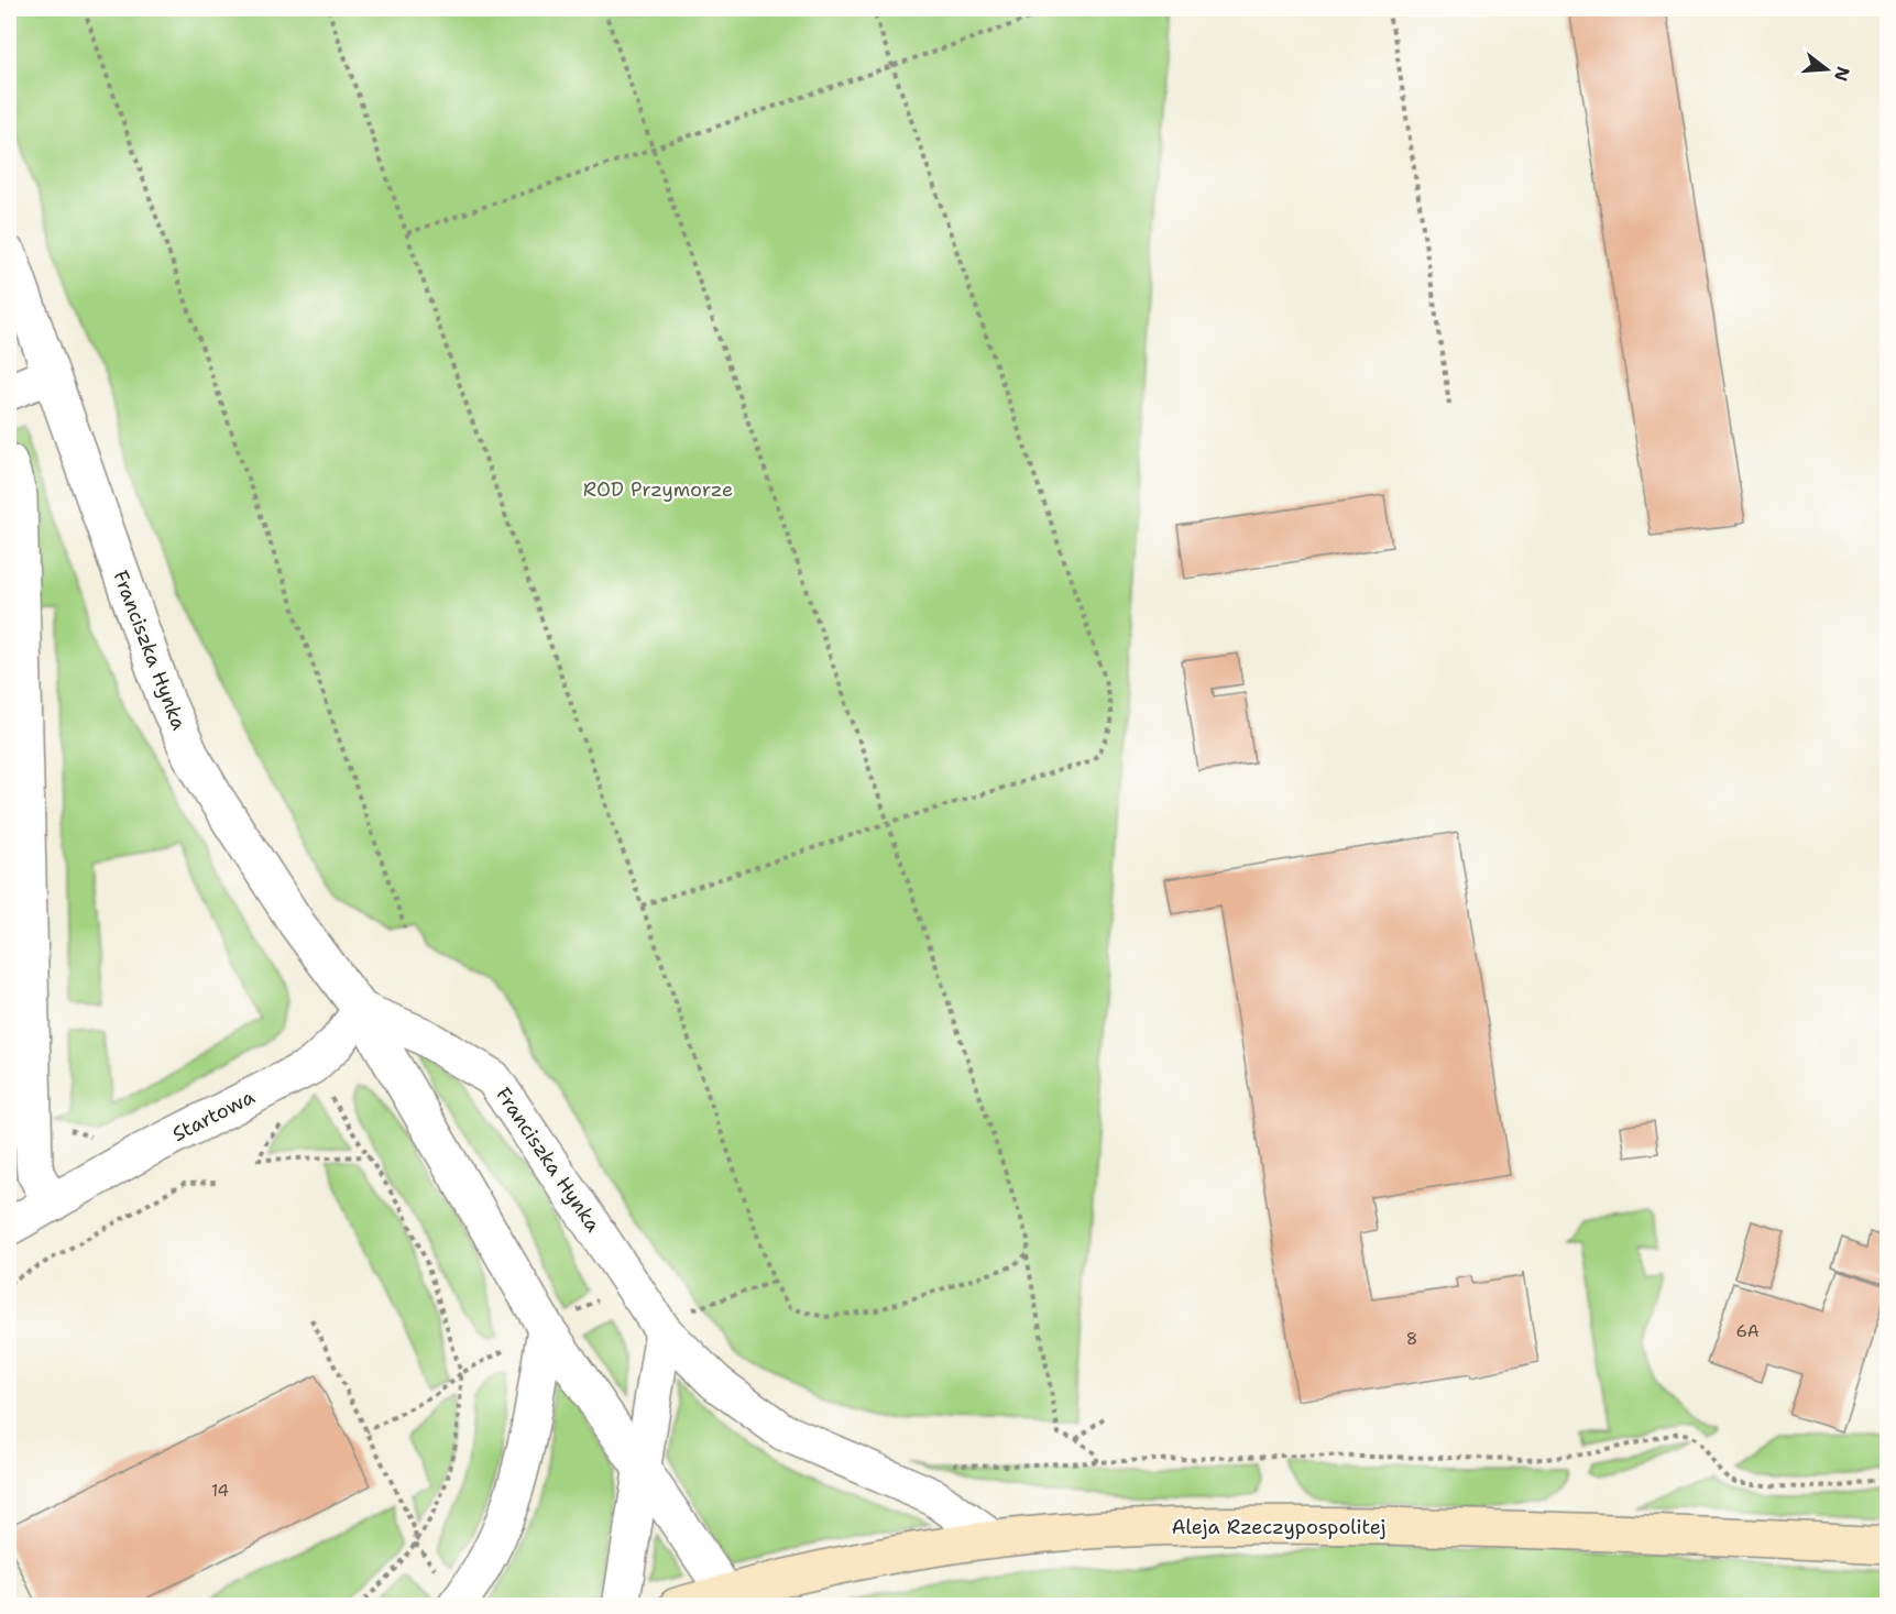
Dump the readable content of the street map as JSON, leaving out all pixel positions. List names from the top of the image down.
{
  "streets": {
    "main road": ["Aleja Rzeczypospolitej"],
    "street": ["Franciszka Hynka", "Startowa"]
  },
  "crossings": [
    ["Franciszka Hynka", "Startowa"],
    ["Franciszka Hynka", "Aleja Rzeczypospolitej"]
  ],
  "parks": ["ROD Przymorze"],
  "house_numbers": ["6A", "8", "14"],
  "north": "right"
}
